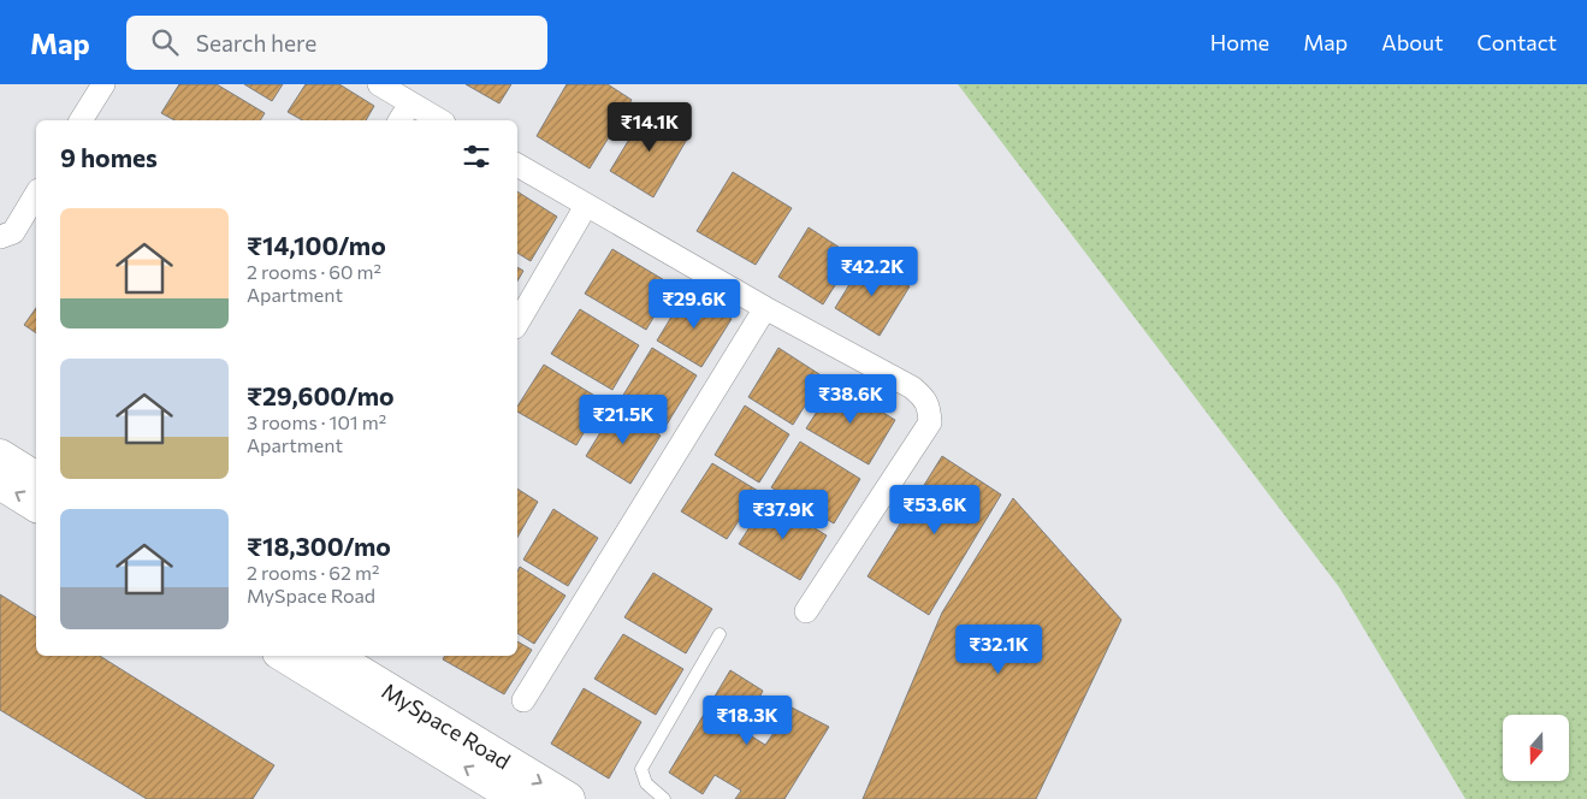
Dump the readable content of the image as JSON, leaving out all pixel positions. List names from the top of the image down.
{
  "streets": {
    "street": ["MySpace Road"]
  },
  "north": "bottom",
  "page": {
    "header": "Map",
    "search": "Search here",
    "nav": [
      "Home",
      "Map",
      "About",
      "Contact"
    ],
    "price": [
      "₹14.1K",
      "₹42.2K",
      "₹29.6K",
      "₹38.6K",
      "₹21.5K",
      "₹53.6K",
      "₹37.9K",
      "₹32.1K",
      "₹18.3K"
    ],
    "heading": "9 homes",
    "list": [
      {
        "name": "₹14,100/mo",
        "note": "2 rooms · 60 m² · Apartment"
      },
      {
        "name": "₹29,600/mo",
        "note": "3 rooms · 101 m² · Apartment"
      },
      {
        "name": "₹18,300/mo",
        "note": "2 rooms · 62 m² · MySpace Road"
      }
    ]
  }
}
